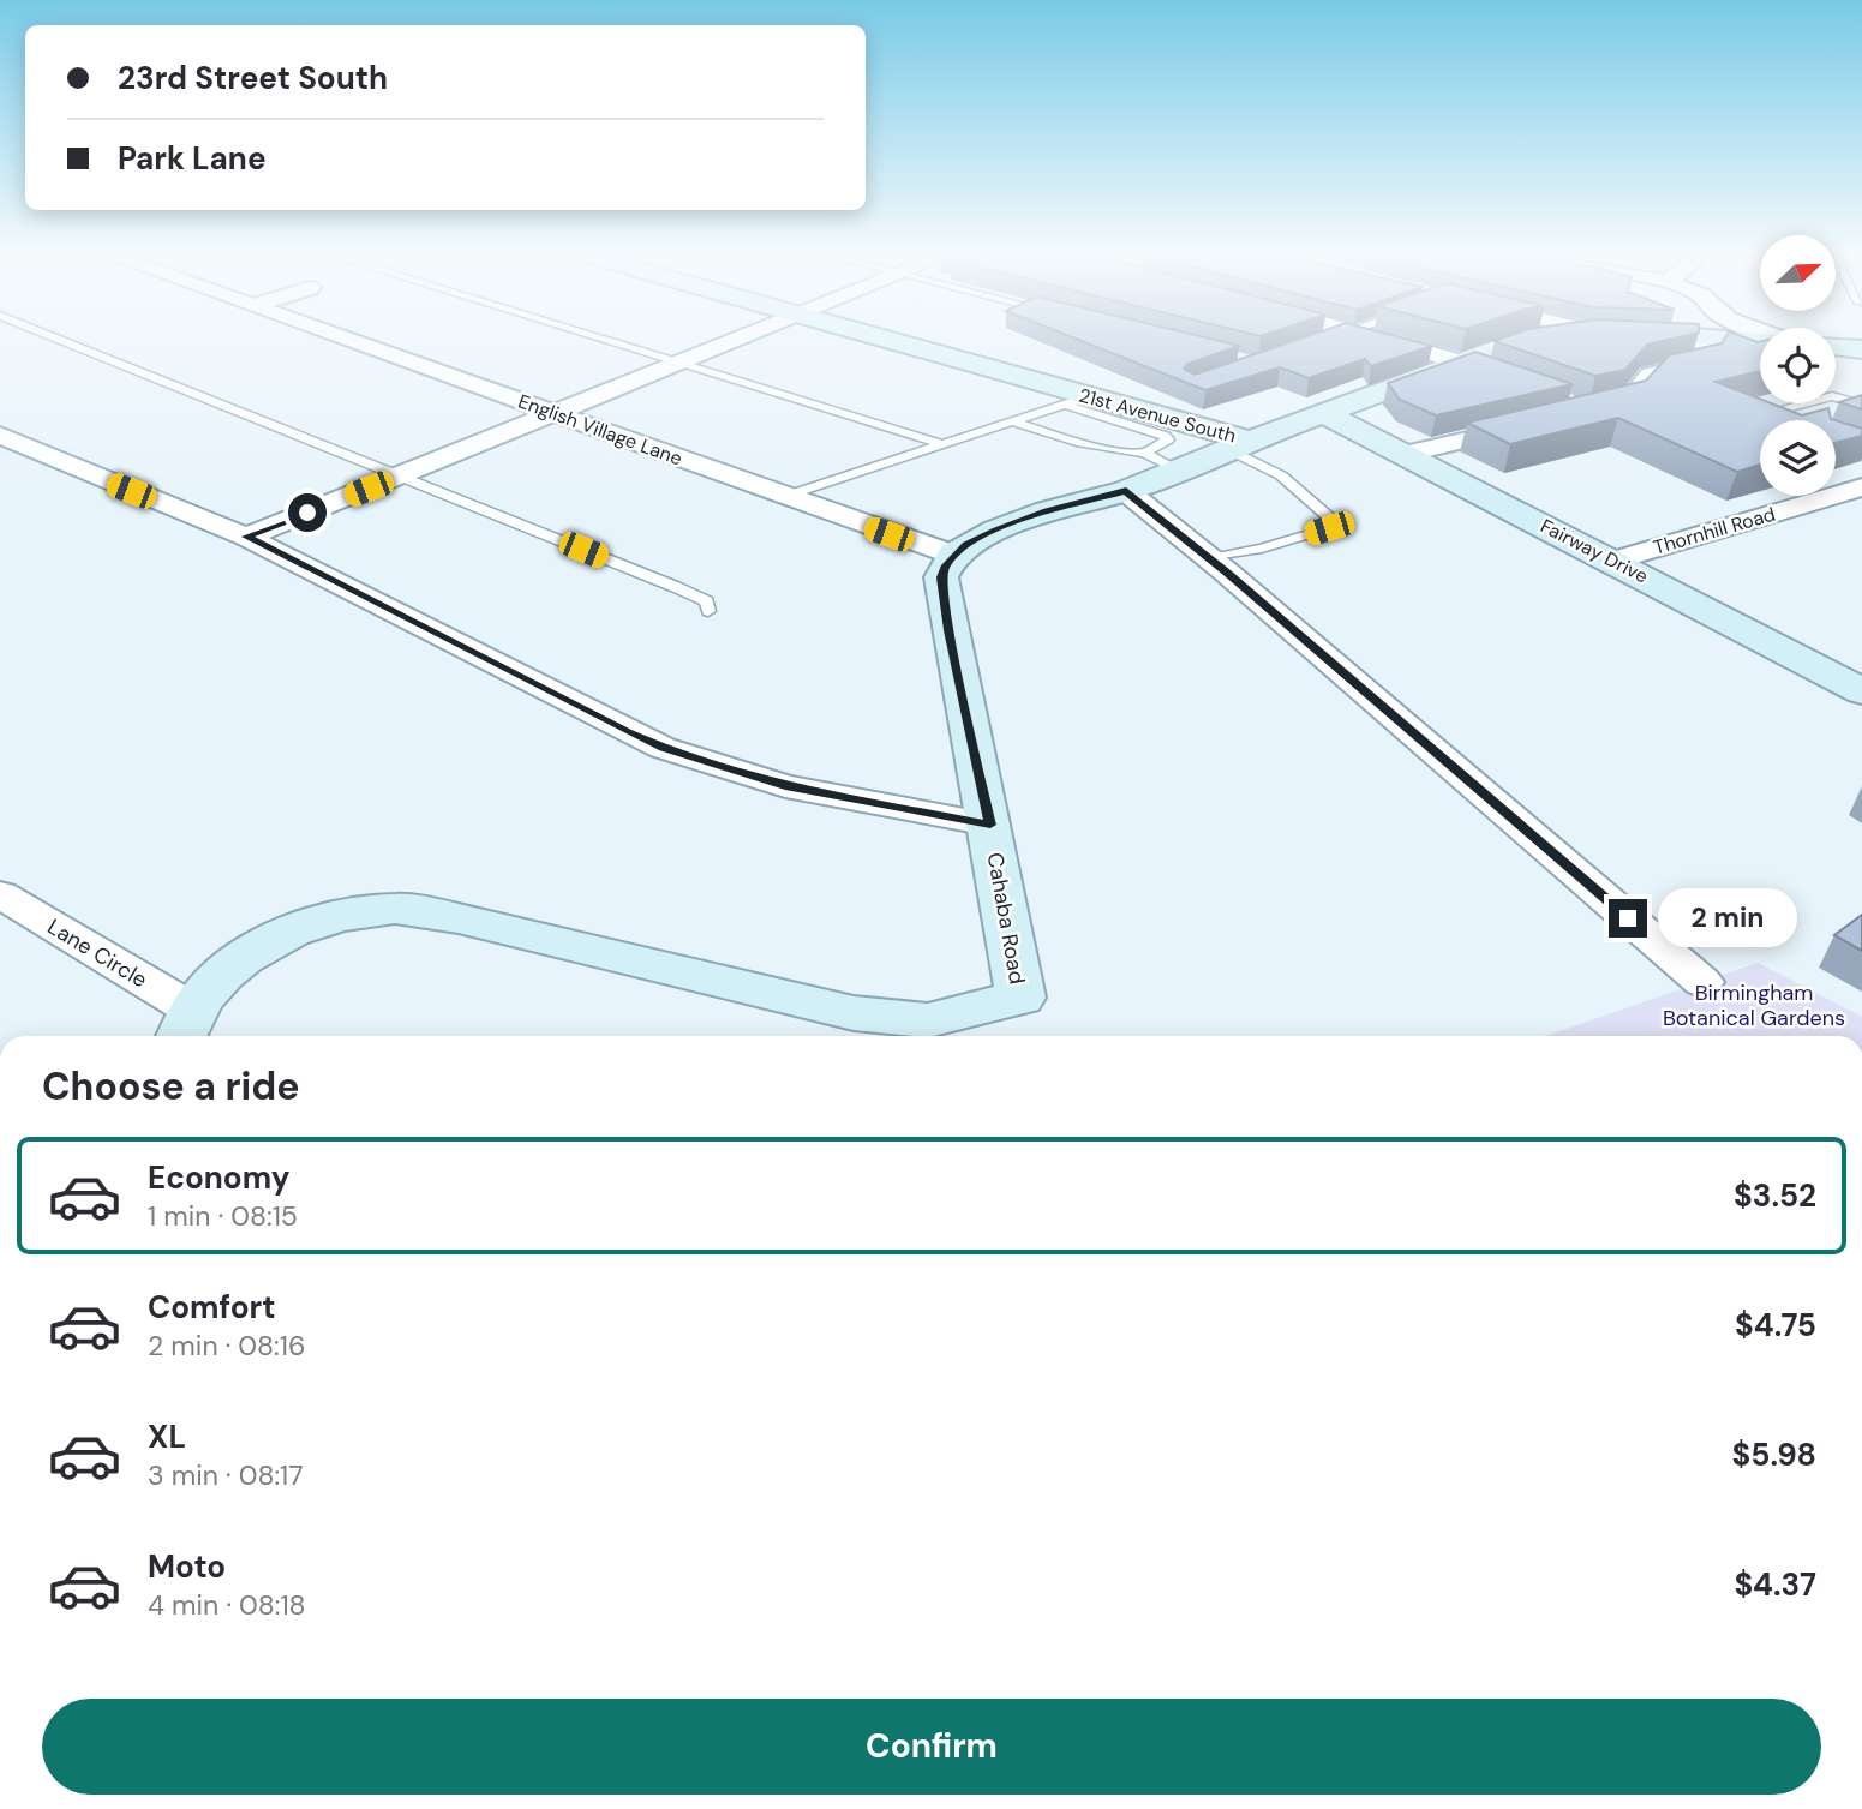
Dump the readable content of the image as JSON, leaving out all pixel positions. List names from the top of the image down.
{
  "streets": {
    "street": [
      "21st Avenue South",
      "English Village Lane",
      "Thornhill Road",
      "Fairway Drive",
      "Cahaba Road",
      "Lane Circle"
    ]
  },
  "crossings": [
    ["English Village Lane", "Cahaba Road"],
    ["Thornhill Road", "Fairway Drive"],
    ["Cahaba Road", "Lane Circle"]
  ],
  "parks": ["Birmingham Botanical Gardens"],
  "north": "top right",
  "page": {
    "banner": ["23rd Street South", "Park Lane"],
    "bubble": "2 min",
    "heading": "Choose a ride",
    "list": [
      {
        "name": "Economy",
        "note": "1 min · 08:15",
        "value": "$3.52"
      },
      {
        "name": "Comfort",
        "note": "2 min · 08:16",
        "value": "$4.75"
      },
      {
        "name": "XL",
        "note": "3 min · 08:17",
        "value": "$5.98"
      },
      {
        "name": "Moto",
        "note": "4 min · 08:18",
        "value": "$4.37"
      }
    ],
    "buttons": "Confirm"
  }
}
